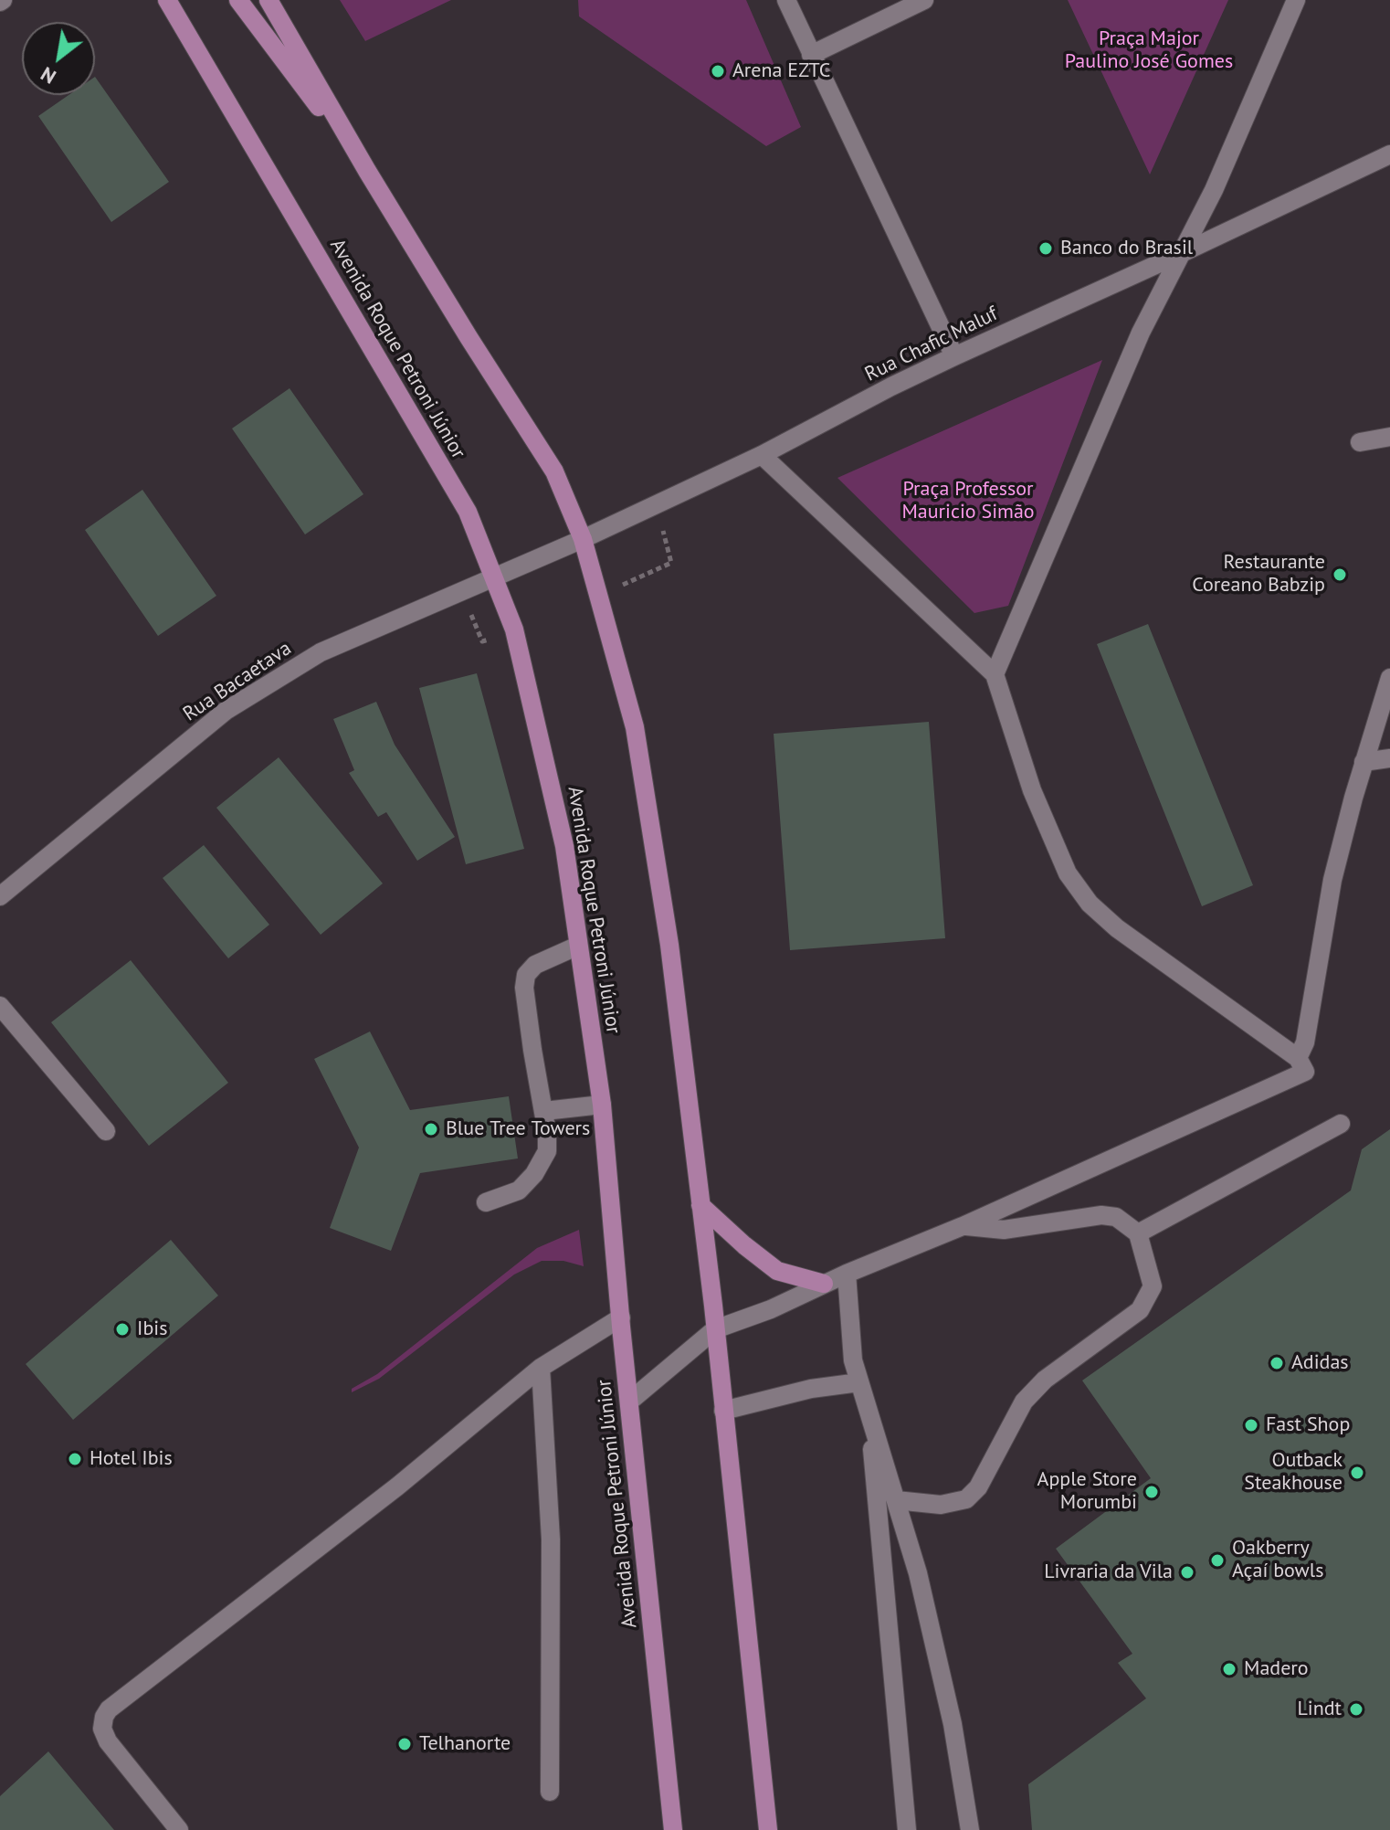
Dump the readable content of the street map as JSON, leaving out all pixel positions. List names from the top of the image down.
{
  "streets": {
    "main road": ["Avenida Roque Petroni Júnior"],
    "street": ["Rua Chafic Maluf", "Rua Bacaetava"]
  },
  "crossings": [
    ["Rua Chafic Maluf", "Avenida Roque Petroni Júnior"],
    ["Rua Chafic Maluf", "Rua Bacaetava"],
    ["Avenida Roque Petroni Júnior", "Rua Bacaetava"]
  ],
  "parks": ["Praça Major Paulino José Gomes", "Praça Professor Mauricio Simão"],
  "places": [
    "Arena EZTC",
    "Banco do Brasil",
    "Restaurante Coreano Babzip",
    "Blue Tree Towers",
    "Ibis",
    "Adidas",
    "Fast Shop",
    "Hotel Ibis",
    "Outback Steakhouse",
    "Apple Store Morumbi",
    "Oakberry Açaí bowls",
    "Livraria da Vila",
    "Madero",
    "Lindt",
    "Telhanorte"
  ],
  "north": "bottom left"
}
